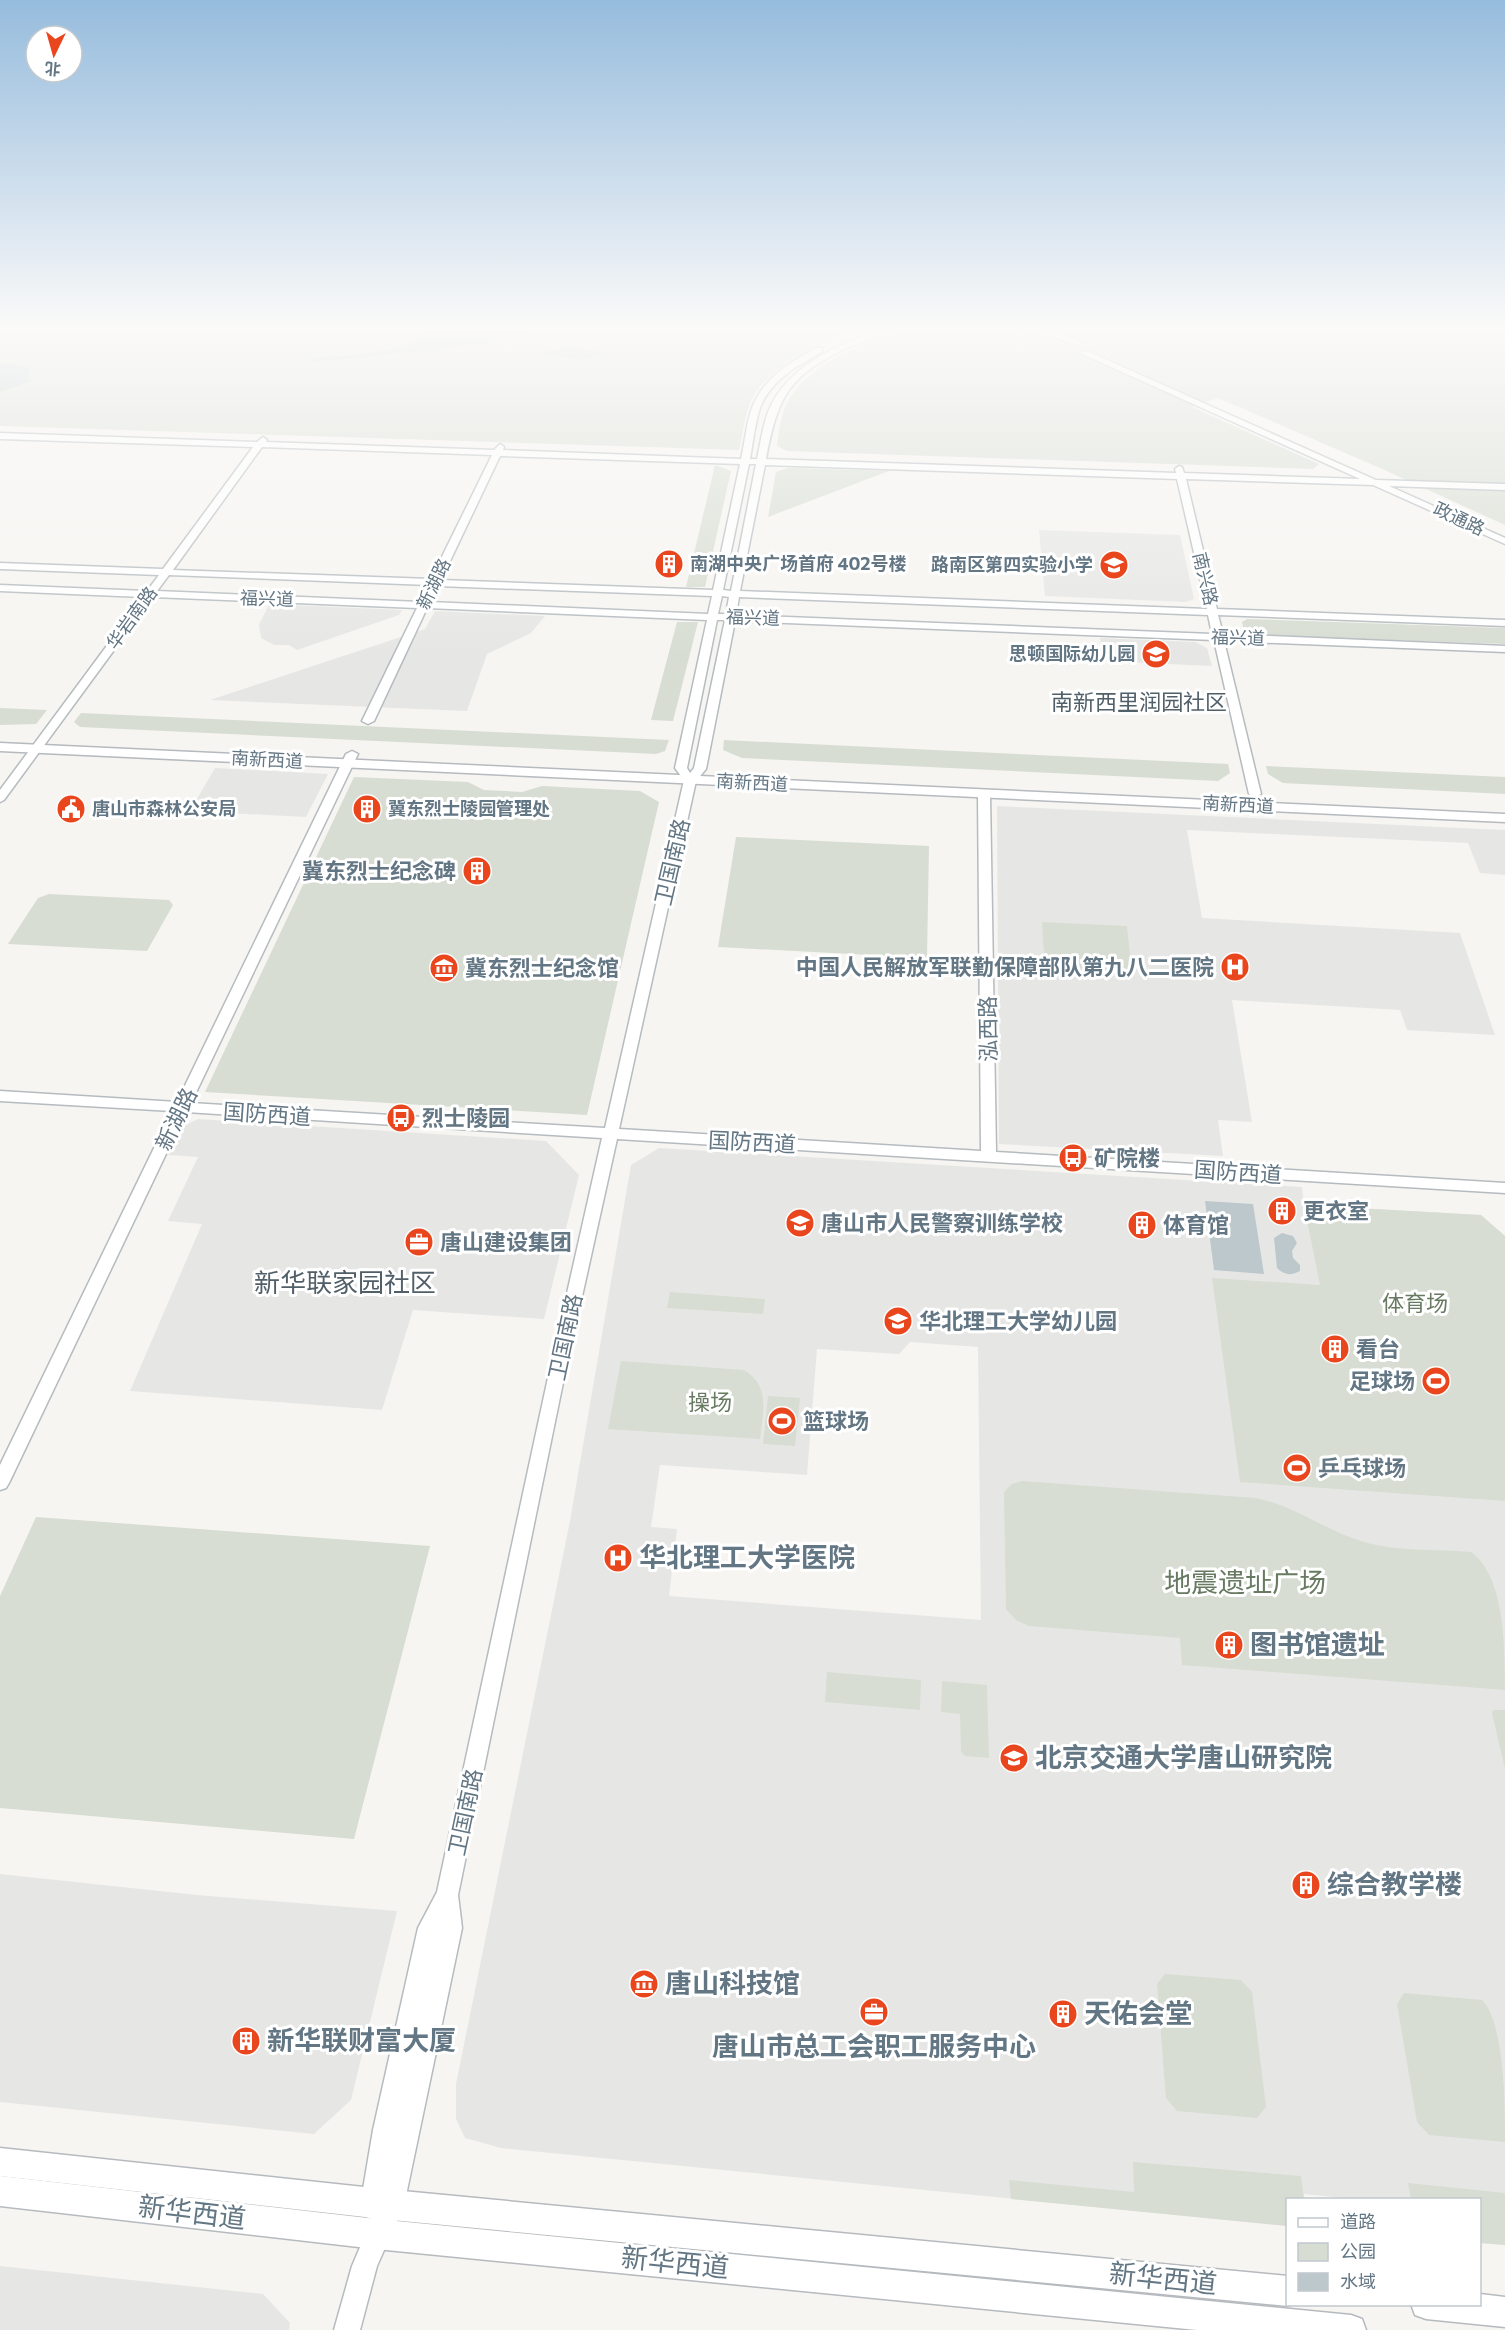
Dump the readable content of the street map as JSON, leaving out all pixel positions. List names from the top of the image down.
{
  "streets": {
    "main road": ["南新西道", "新华西道"],
    "street": [
      "政通路",
      "南兴路",
      "新湖路",
      "福兴道",
      "华岩南路",
      "卫国南路",
      "泓西路",
      "国防西道"
    ]
  },
  "crossings": [
    ["南兴路", "福兴道"],
    ["南兴路", "南新西道"],
    ["新湖路", "福兴道"],
    ["新湖路", "南新西道"],
    ["新湖路", "国防西道"],
    ["福兴道", "华岩南路"],
    ["福兴道", "卫国南路"],
    ["华岩南路", "南新西道"],
    ["南新西道", "卫国南路"],
    ["南新西道", "泓西路"],
    ["卫国南路", "国防西道"],
    ["卫国南路", "新华西道"],
    ["泓西路", "国防西道"]
  ],
  "districts": ["南新西里润园社区", "新华联家园社区"],
  "parks": ["体育场", "操场", "地震遗址广场"],
  "places": {
    "building": [
      "南湖中央广场首府 402号楼",
      "冀东烈士陵园管理处",
      "冀东烈士纪念碑",
      "更衣室",
      "体育馆",
      "看台",
      "图书馆遗址",
      "综合教学楼",
      "天佑会堂",
      "新华联财富大厦"
    ],
    "school or university": [
      "路南区第四实验小学",
      "思顿国际幼儿园",
      "唐山市人民警察训练学校",
      "华北理工大学幼儿园",
      "北京交通大学唐山研究院"
    ],
    "public building": ["唐山市森林公安局"],
    "hospital": ["中国人民解放军联勤保障部队第九八二医院", "华北理工大学医院"],
    "museum": ["冀东烈士纪念馆", "唐山科技馆"],
    "bus stop": ["烈士陵园", "矿院楼"],
    "office": ["唐山建设集团", "唐山市总工会职工服务中心"],
    "sports": ["足球场", "篮球场", "乒乓球场"]
  },
  "legend": ["道路", "公园", "水域"],
  "north": "bottom"
}
